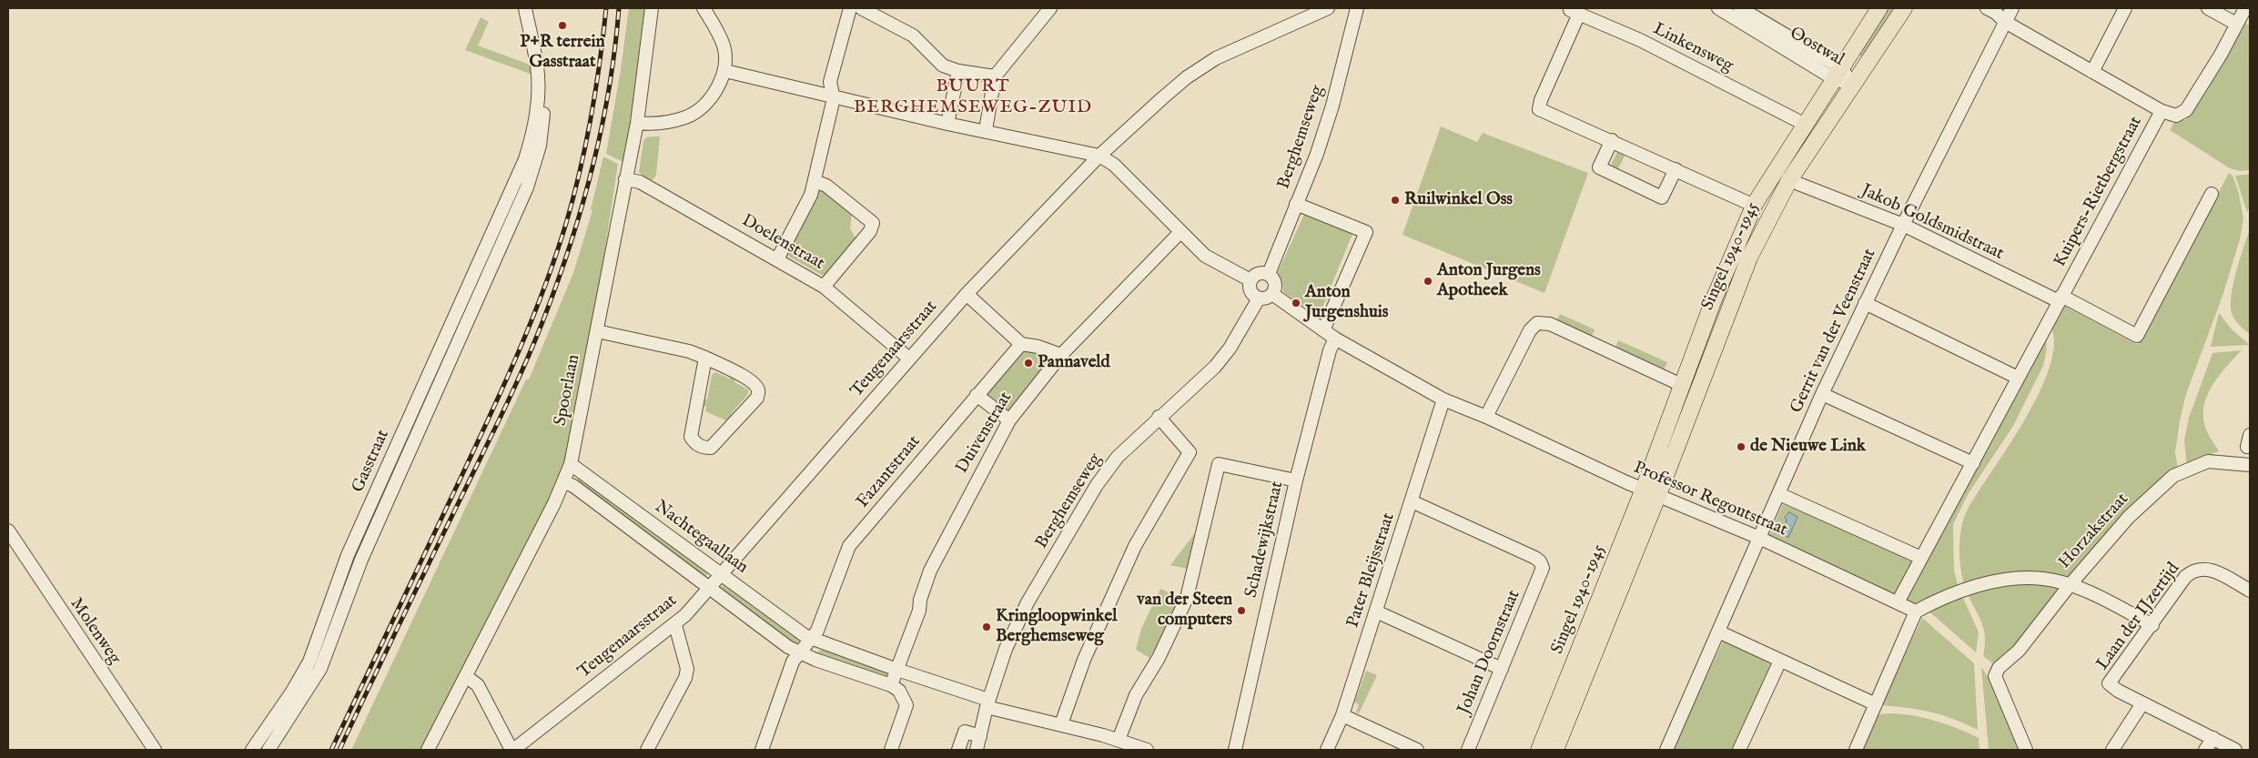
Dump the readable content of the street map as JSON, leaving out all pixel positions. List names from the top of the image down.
{
  "streets": {
    "main road": ["Singel 1940-1945"],
    "street": [
      "Oostwal",
      "Linkensweg",
      "Berghemseweg",
      "Kuipers-Rietbergstraat",
      "Jakob Goldsmidstraat",
      "Doelenstraat",
      "Gerrit van der Veenstraat",
      "Teugenaarsstraat",
      "Spoorlaan",
      "Duivenstraat",
      "Gasstraat",
      "Fazantstraat",
      "Professor Regoutstraat",
      "Horzakstraat",
      "Nachtegaallaan",
      "Schadewijkstraat",
      "Pater Bleijsstraat",
      "Laan der IJzertijd",
      "Molenweg",
      "Johan Doornstraat"
    ]
  },
  "crossings": [
    ["Oostwal", "Singel 1940-1945"],
    ["Linkensweg", "Singel 1940-1945"],
    ["Berghemseweg", "Professor Regoutstraat"],
    ["Berghemseweg", "Nachtegaallaan"],
    ["Kuipers-Rietbergstraat", "Jakob Goldsmidstraat"],
    ["Kuipers-Rietbergstraat", "Professor Regoutstraat"],
    ["Jakob Goldsmidstraat", "Singel 1940-1945"],
    ["Jakob Goldsmidstraat", "Gerrit van der Veenstraat"],
    ["Doelenstraat", "Teugenaarsstraat"],
    ["Doelenstraat", "Spoorlaan"],
    ["Singel 1940-1945", "Professor Regoutstraat"],
    ["Gerrit van der Veenstraat", "Professor Regoutstraat"],
    ["Teugenaarsstraat", "Nachtegaallaan"],
    ["Spoorlaan", "Nachtegaallaan"],
    ["Duivenstraat", "Nachtegaallaan"],
    ["Fazantstraat", "Nachtegaallaan"],
    ["Professor Regoutstraat", "Schadewijkstraat"],
    ["Professor Regoutstraat", "Pater Bleijsstraat"],
    ["Pater Bleijsstraat", "Johan Doornstraat"]
  ],
  "districts": ["BUURT BERGHEMSEWEG-ZUID"],
  "places": [
    "P+R terrein Gasstraat",
    "Ruilwinkel Oss",
    "Anton Jurgens Apotheek",
    "Anton Jurgenshuis",
    "Pannaveld",
    "de Nieuwe Link",
    "van der Steen computers",
    "Kringloopwinkel Berghemseweg"
  ]
}
